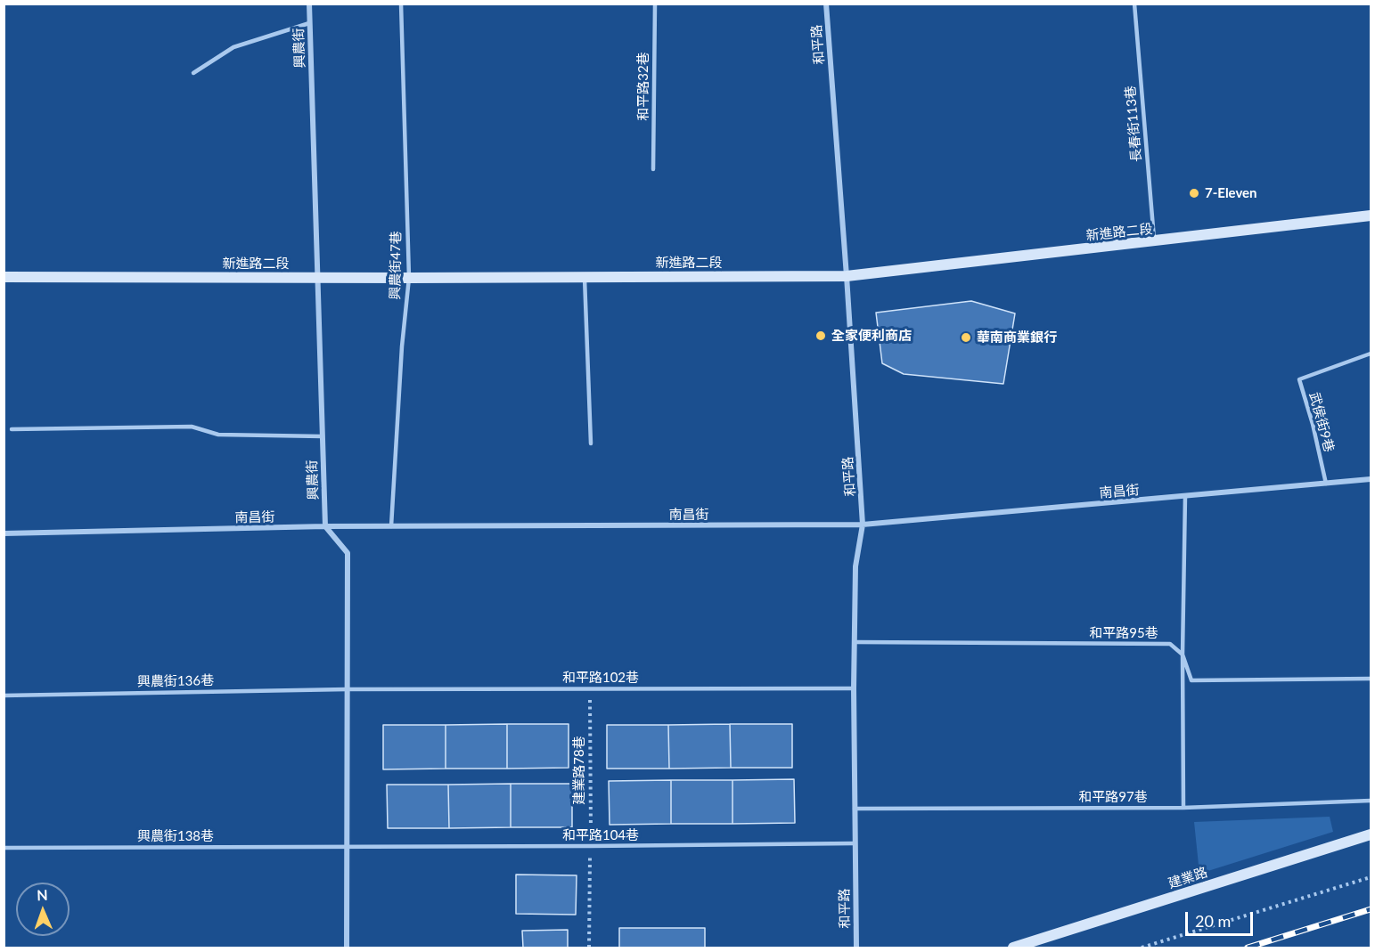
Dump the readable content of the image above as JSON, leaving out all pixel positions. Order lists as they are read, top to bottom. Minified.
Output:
{"streets":{"street":["和平路","興農街","新進路二段","南昌街","建業路"],"lane":["和平路32巷","長春街113巷","興農街47巷","武侯街9巷","和平路95巷","和平路102巷","興農街136巷","和平路97巷","和平路104巷","興農街138巷"],"path":["建業路78巷"]},"crossings":[["和平路","新進路二段"],["和平路","南昌街"],["和平路","和平路95巷"],["和平路","和平路102巷"],["和平路","和平路97巷"],["和平路","和平路104巷"],["興農街","新進路二段"],["興農街","南昌街"],["長春街113巷","新進路二段"],["新進路二段","興農街47巷"],["興農街47巷","南昌街"],["武侯街9巷","南昌街"],["和平路102巷","興農街136巷"],["和平路102巷","建業路78巷"],["建業路78巷","和平路104巷"],["和平路104巷","興農街138巷"]],"places":["7-Eleven","全家便利商店","華南商業銀行"],"scale_bar":"20 m","north":"top"}
